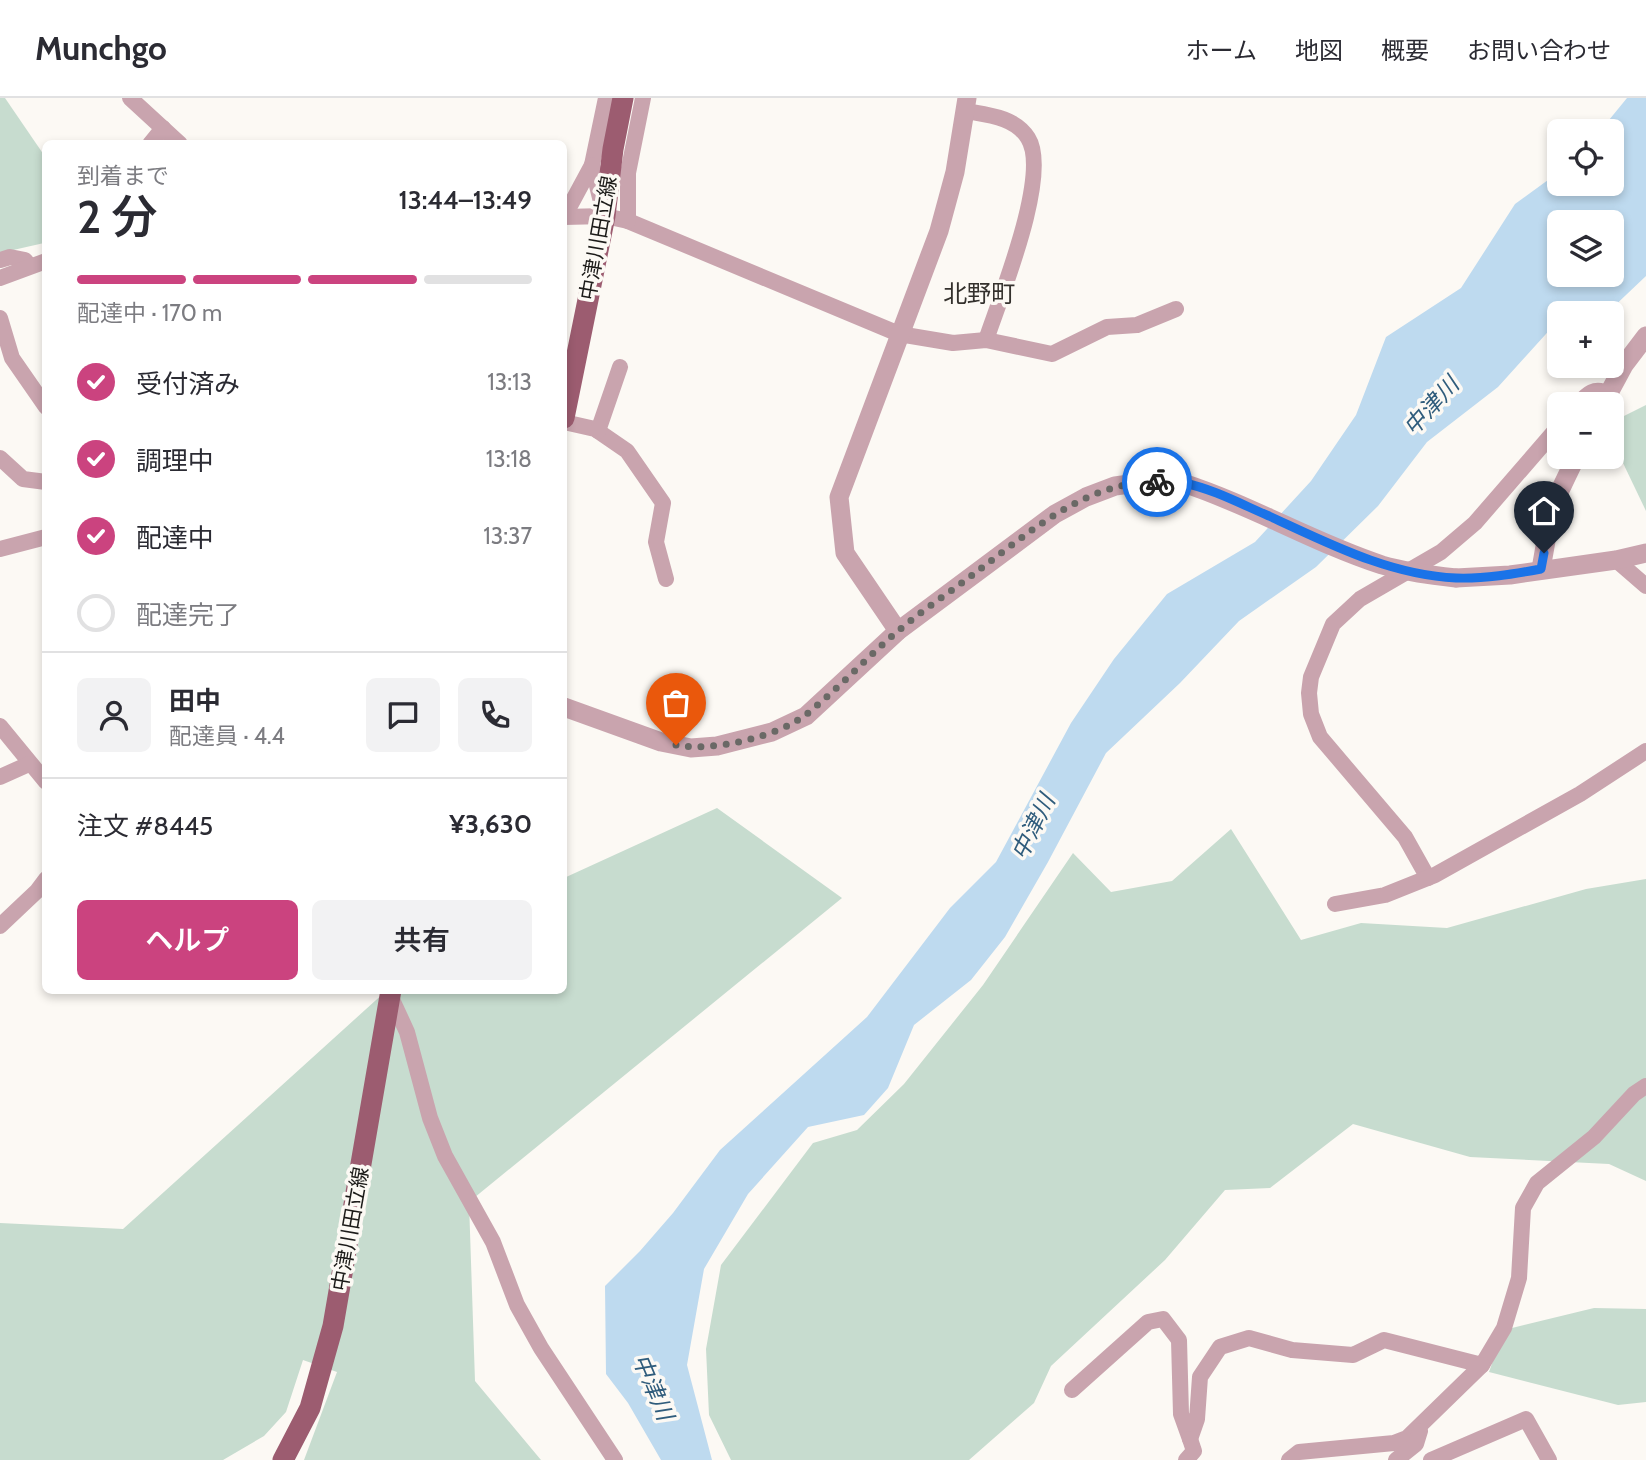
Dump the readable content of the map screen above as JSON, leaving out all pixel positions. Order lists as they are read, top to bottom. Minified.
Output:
{"streets":{"main road":["中津川田立線"]},"districts":["北野町"],"water":["中津川"],"page":{"header":"Munchgo","nav":["ホーム","地図","概要","お問い合わせ"],"map_buttons":["+","−"],"heading":["2 分","到着まで","13:44–13:49"],"panel":["田中","配達員 · 4.4","注文 #8445","¥3,630"],"bar":"配達中 · 170 m","list":[["受付済み","13:13"],["調理中","13:18"],["配達中","13:37"],"配達完了"],"buttons":["ヘルプ","共有"]}}
